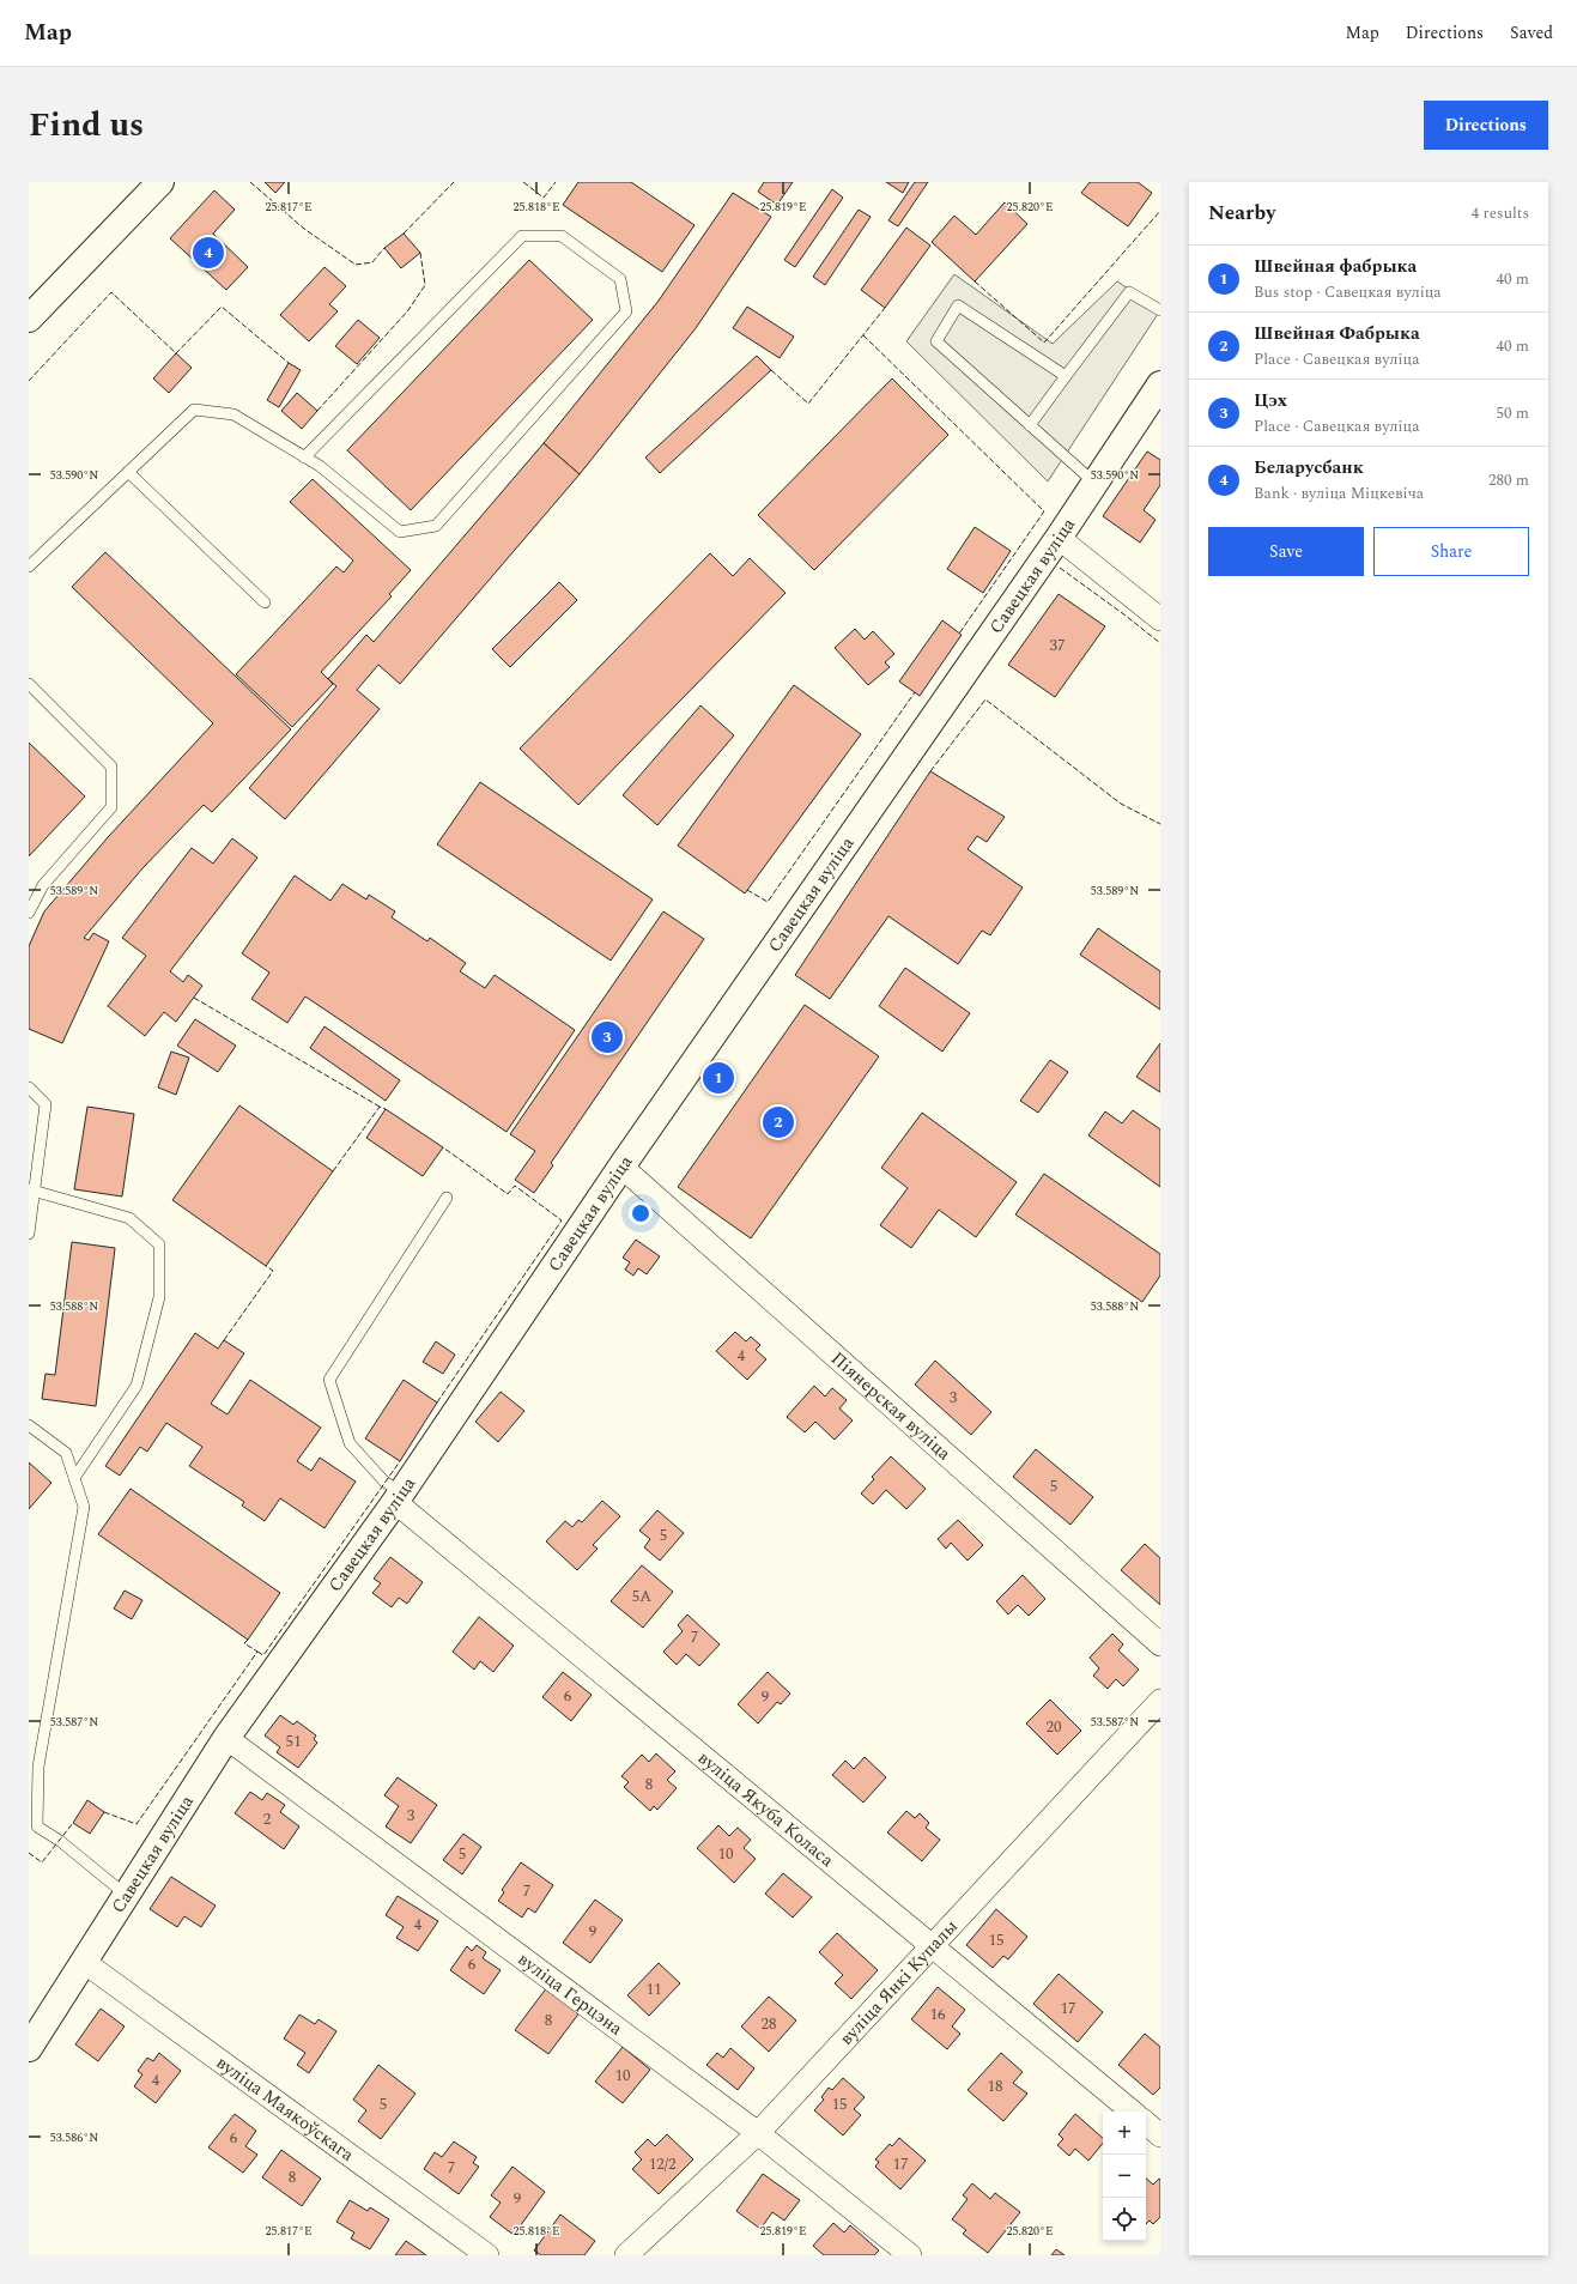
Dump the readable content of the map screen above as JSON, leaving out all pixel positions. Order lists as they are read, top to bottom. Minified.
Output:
{"streets":{"street":["Савецкая вуліца","Піянерская вуліца","вуліца Якуба Коласа","вуліца Янкі Купалы","вуліца Герцэна","вуліца Маякоўскага"]},"crossings":[["Савецкая вуліца","Піянерская вуліца"],["Савецкая вуліца","вуліца Якуба Коласа"],["Савецкая вуліца","вуліца Герцэна"],["Савецкая вуліца","вуліца Маякоўскага"],["вуліца Якуба Коласа","вуліца Янкі Купалы"],["вуліца Янкі Купалы","вуліца Герцэна"]],"house_numbers":["37","4","3","5","5","5А","7","6","9","20","51","8","3","2","5","10","7","4","9","15","6","11","17","16","8","28","10","4","18","5","15","6","12/2","17","7","8","9"],"page":{"header":"Map","nav":["Map","Directions","Saved"],"title":"Find us","buttons":["Directions",["Save","Share"]],"heading":["Nearby","4 results"],"pins":["4","3","1","2"],"list":[{"mark":"1","name":"Швейная фабрыка","note":"Bus stop · Савецкая вуліца","value":"40 m"},{"mark":"2","name":"Швейная Фабрыка","note":"Place · Савецкая вуліца","value":"40 m"},{"mark":"3","name":"Цэх","note":"Place · Савецкая вуліца","value":"50 m"},{"mark":"4","name":"Беларусбанк","note":"Bank · вуліца Міцкевіча","value":"280 m"}],"map_buttons":["+","−"]},"coordinates":["25.817°E","25.818°E","25.819°E","25.820°E","53.590°N","53.589°N","53.588°N","53.587°N","53.586°N"]}
